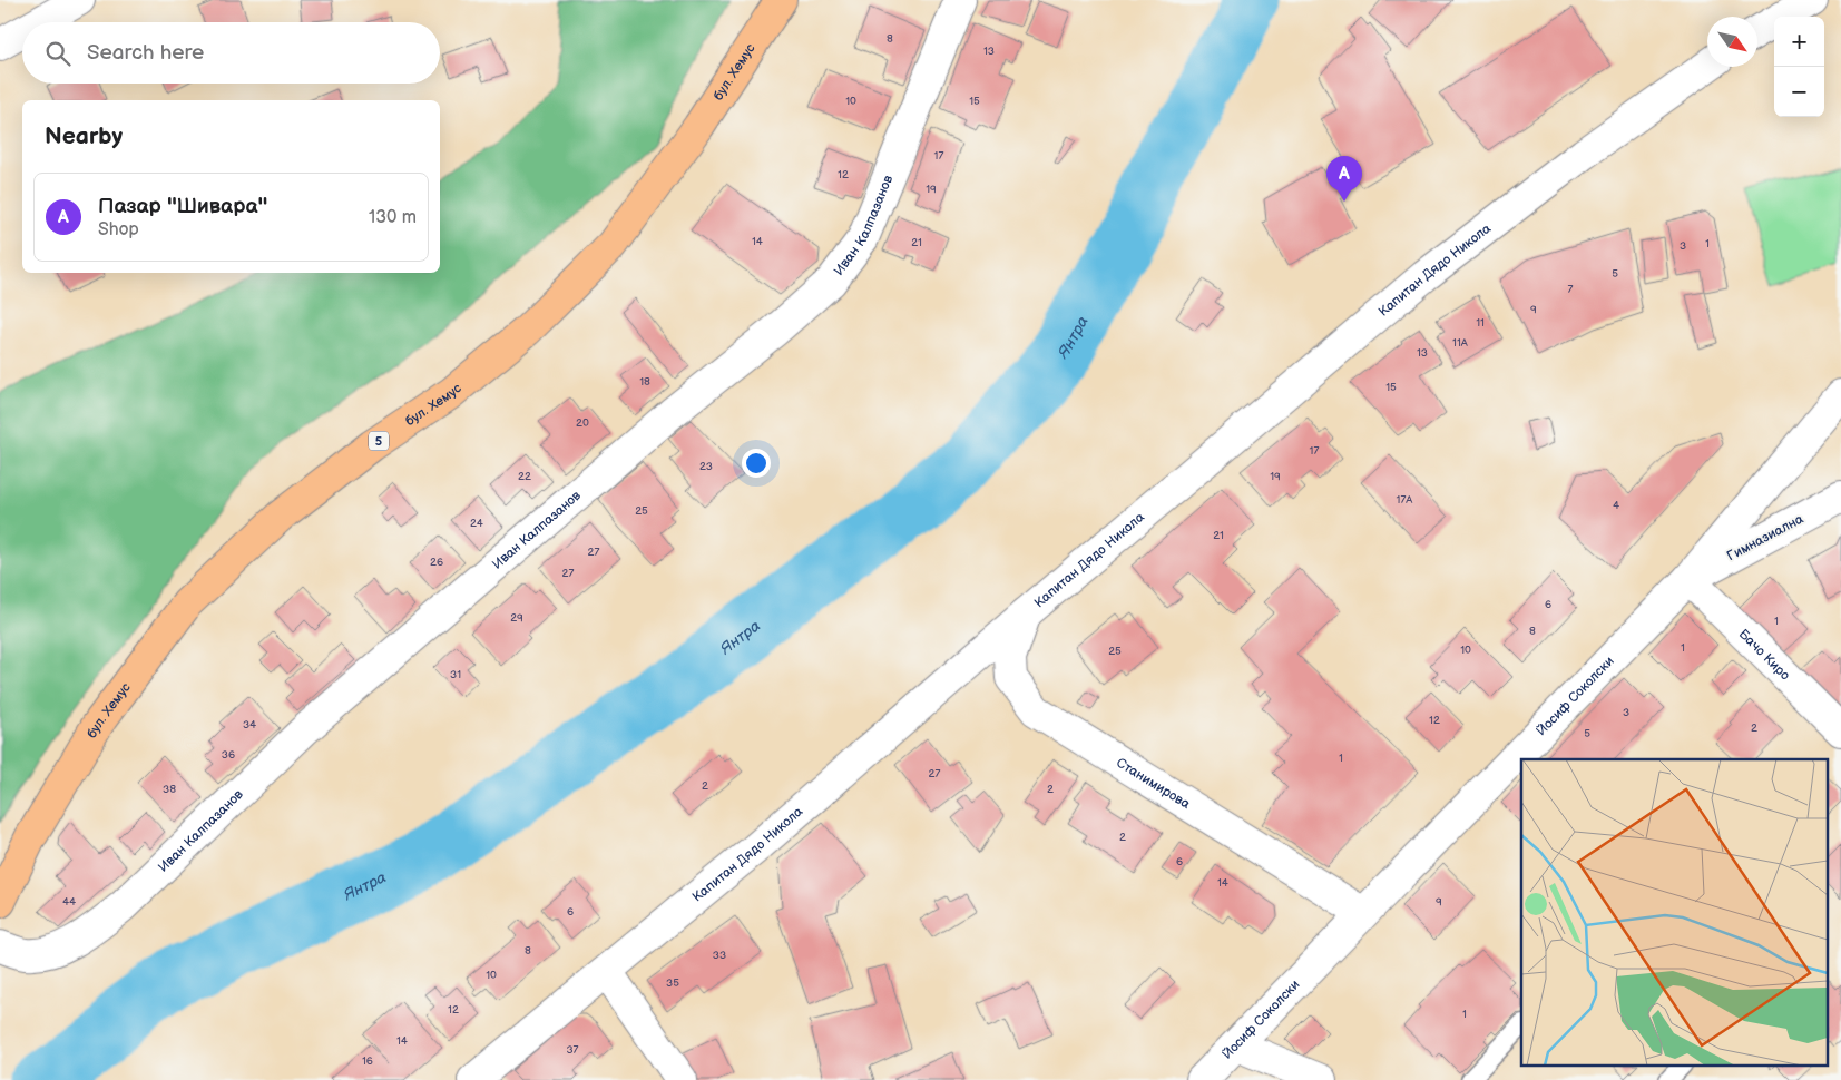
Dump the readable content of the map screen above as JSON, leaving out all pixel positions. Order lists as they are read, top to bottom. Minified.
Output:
{"streets":{"main road":["бул. Хемус","5"],"street":["Иван Калпазанов","Капитан Дядо Никола","Гимназиална","Бачо Киро","Йосиф Соколски","Станимирова"]},"crossings":[["Капитан Дядо Никола","Станимирова"],["Гимназиална","Бачо Киро"],["Гимназиална","Йосиф Соколски"],["Бачо Киро","Йосиф Соколски"],["Йосиф Соколски","Станимирова"]],"water":["Янтра"],"house_numbers":["8","13","10","15","17","12","19","14","21","1","3","5","7","9","11","11А","13","18","15","20","17","23","22","19","17А","4","25","24","21","27","26","27","6","29","1","8","1","10","25","31","3","12","34","2","5","36","1","27","2","38","2","2","6","14","44","9","6","8","33","10","35","12","1","14","37","16"],"north":"bottom right","page":{"map_buttons":["+","−"],"search":"Search here","heading":"Nearby","pins":"A","list":[{"mark":"A","name":"Пазар ''Шивара''","note":"Shop","value":"130 m"}]}}
